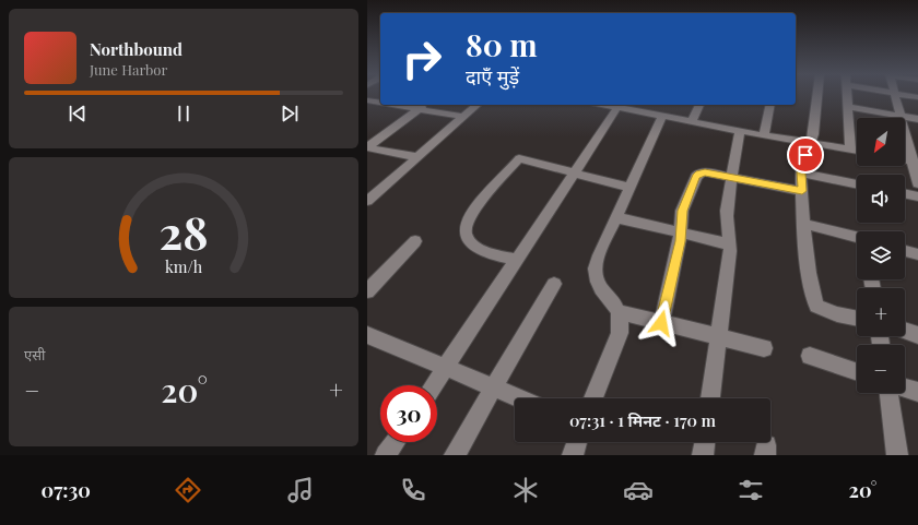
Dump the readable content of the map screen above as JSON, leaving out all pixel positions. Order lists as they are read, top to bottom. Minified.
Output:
{"north":"bottom left","page":{"turn":["80 m","दाएँ मुड़ें"],"song":["Northbound","June Harbor"],"map_buttons":["+","−"],"tile":"एसी","heat":["−","20°","+"],"limit":"30","trip":"07:31 · 1 मिनट · 170 m","tabs":["07:30","20°"],"gauge":["28","km/h"]}}
